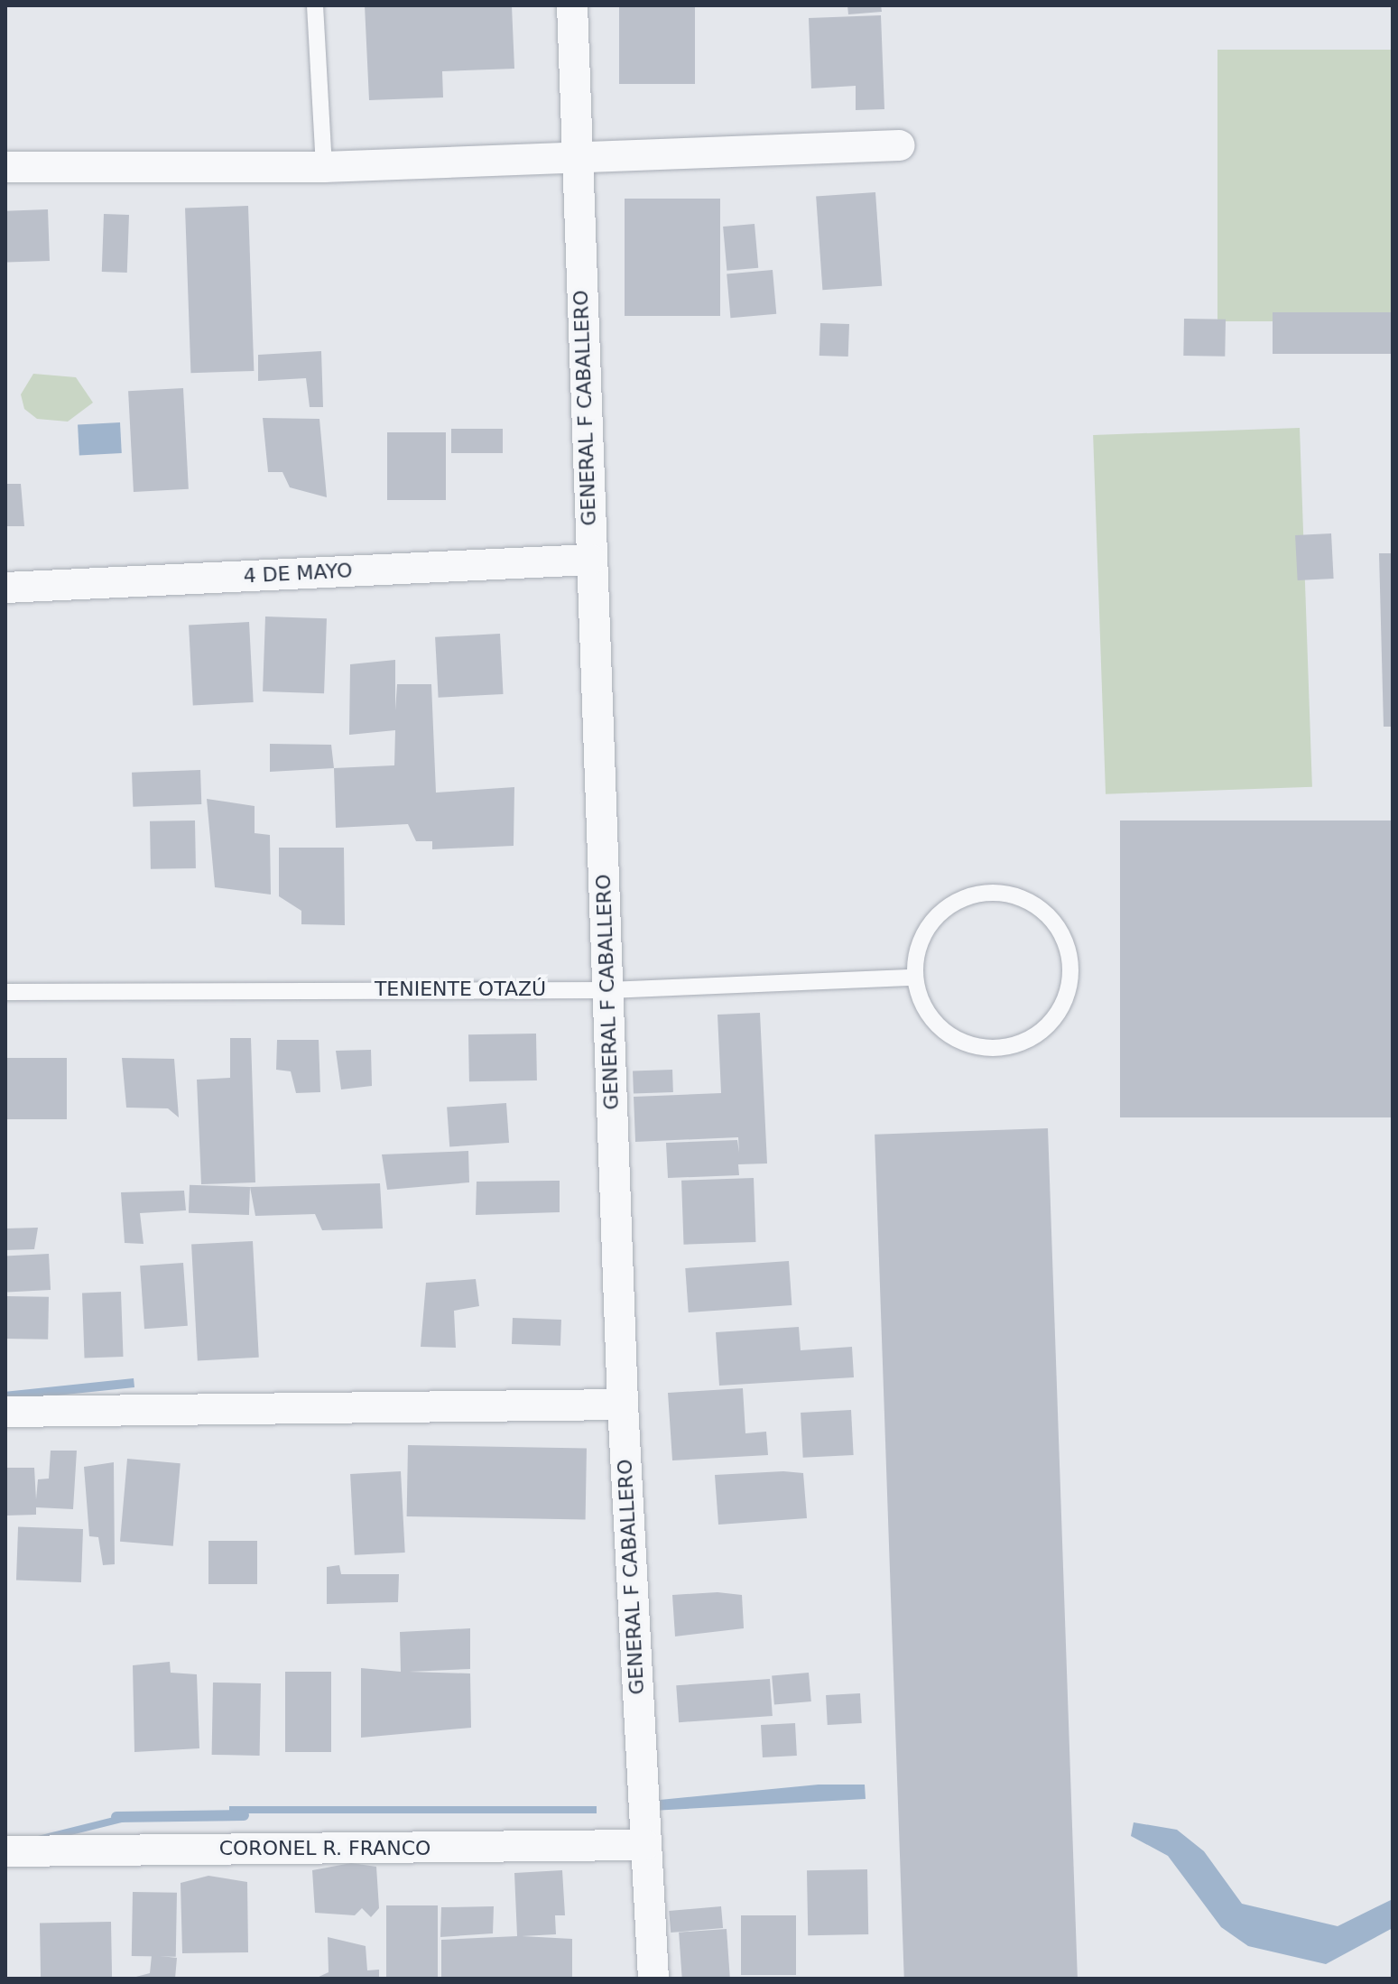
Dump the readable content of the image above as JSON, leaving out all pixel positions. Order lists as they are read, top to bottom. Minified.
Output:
{"streets":{"street":["GENERAL F CABALLERO","4 DE MAYO","CORONEL R. FRANCO"],"lane":["TENIENTE OTAZÚ"]},"crossings":[["GENERAL F CABALLERO","4 DE MAYO"],["GENERAL F CABALLERO","TENIENTE OTAZÚ"],["GENERAL F CABALLERO","CORONEL R. FRANCO"]]}
